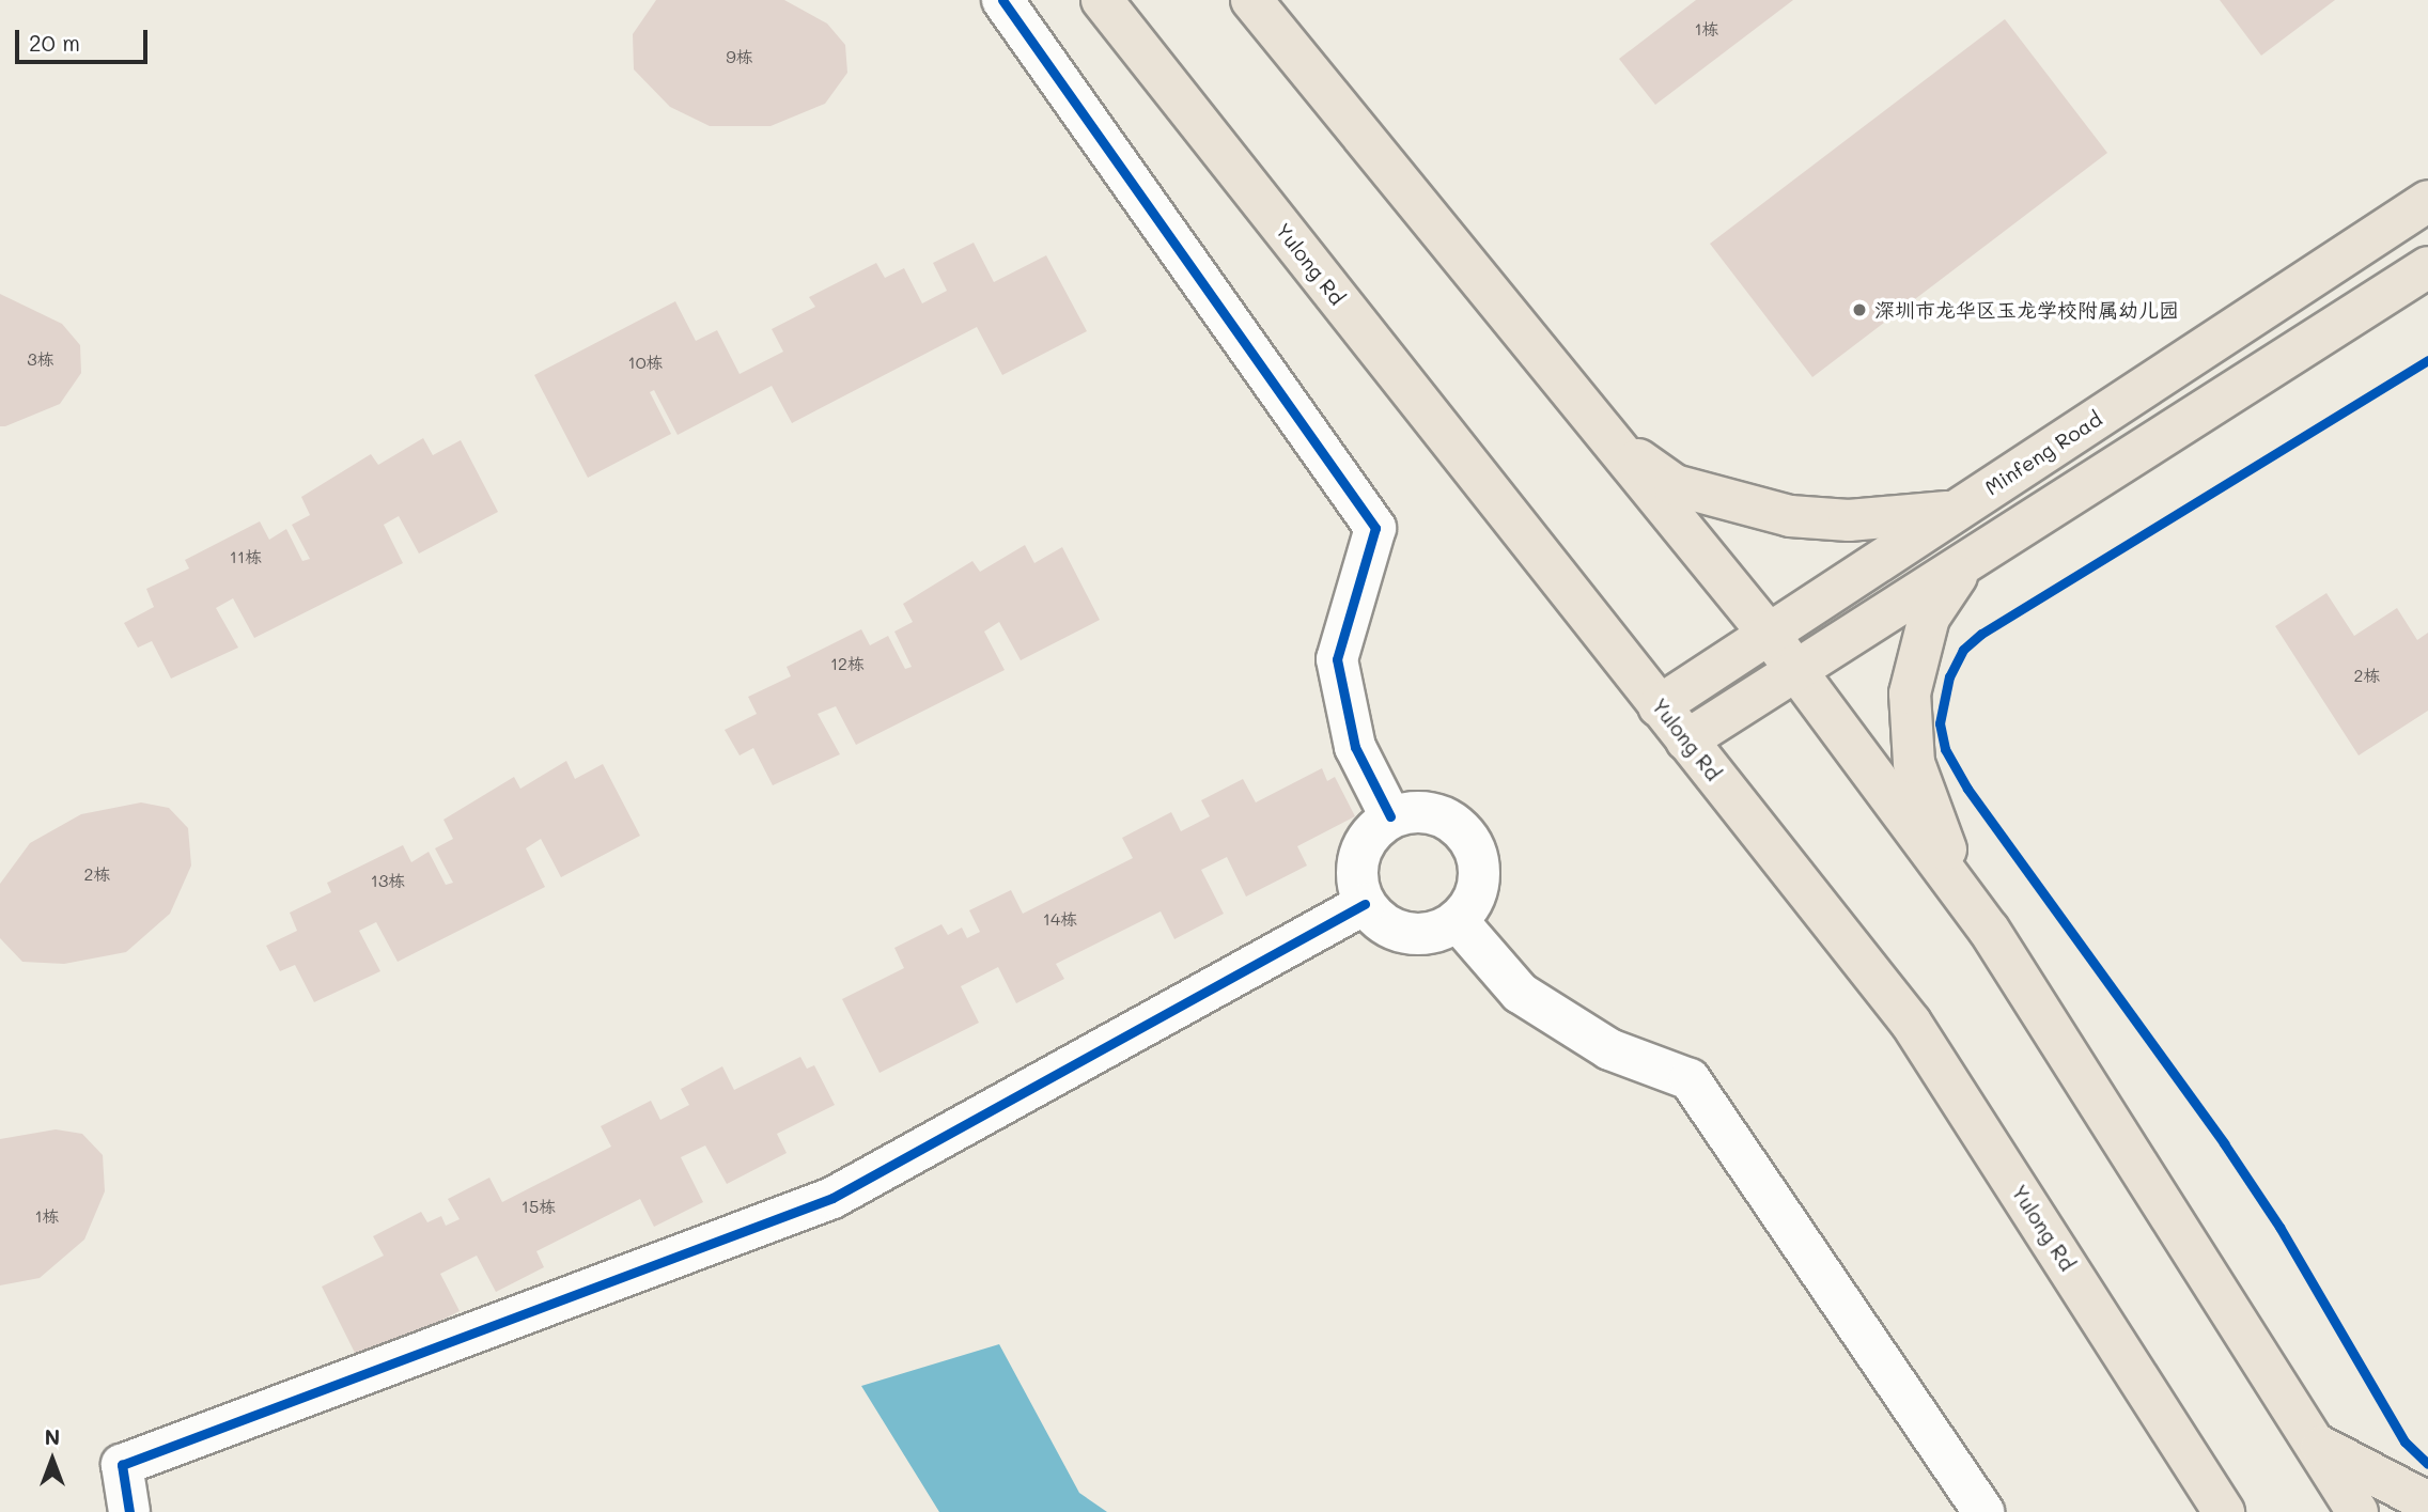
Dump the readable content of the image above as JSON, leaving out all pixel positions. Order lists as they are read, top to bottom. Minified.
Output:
{"streets":{"main road":["Yulong Rd","Minfeng Road"]},"crossings":[["Yulong Rd","Minfeng Road"]],"places":["深圳市龙华区玉龙学校附属幼儿园"],"house_numbers":["1栋","9栋","3栋","10栋","11栋","12栋","2栋","2栋","13栋","14栋","15栋","1栋"],"scale_bar":"20 m","north":"top"}
